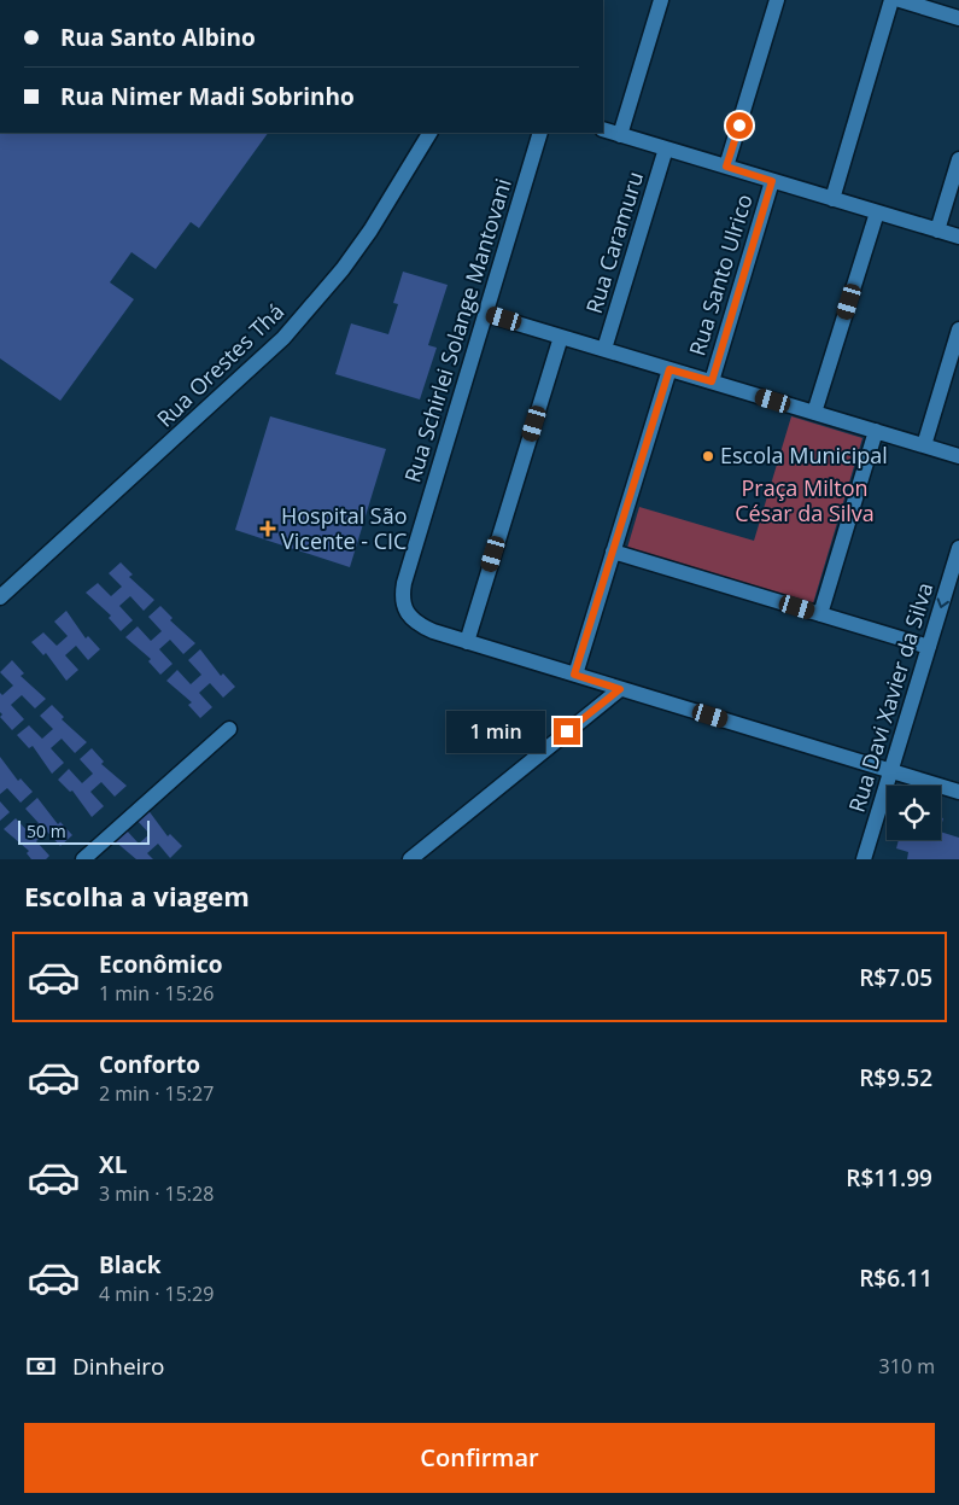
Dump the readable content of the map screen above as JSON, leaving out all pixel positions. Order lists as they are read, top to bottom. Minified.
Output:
{"streets":{"street":["Rua Caramuru","Rua Santo Ulrico","Rua Schirlei Solange Mantovani","Rua Orestes Thá","Rua Davi Xavier da Silva"]},"parks":["Praça Milton César da Silva"],"places":{"other":["Escola Municipal"],"health":["Hospital São Vicente - CIC"]},"scale_bar":"50 m","page":{"banner":["Rua Santo Albino","Rua Nimer Madi Sobrinho"],"bubble":"1 min","scale":"50 m","heading":"Escolha a viagem","list":[{"name":"Econômico","note":"1 min · 15:26","value":"R$7.05"},{"name":"Conforto","note":"2 min · 15:27","value":"R$9.52"},{"name":"XL","note":"3 min · 15:28","value":"R$11.99"},{"name":"Black","note":"4 min · 15:29","value":"R$6.11"}],"pay":["Dinheiro","310 m"],"buttons":"Confirmar"}}
